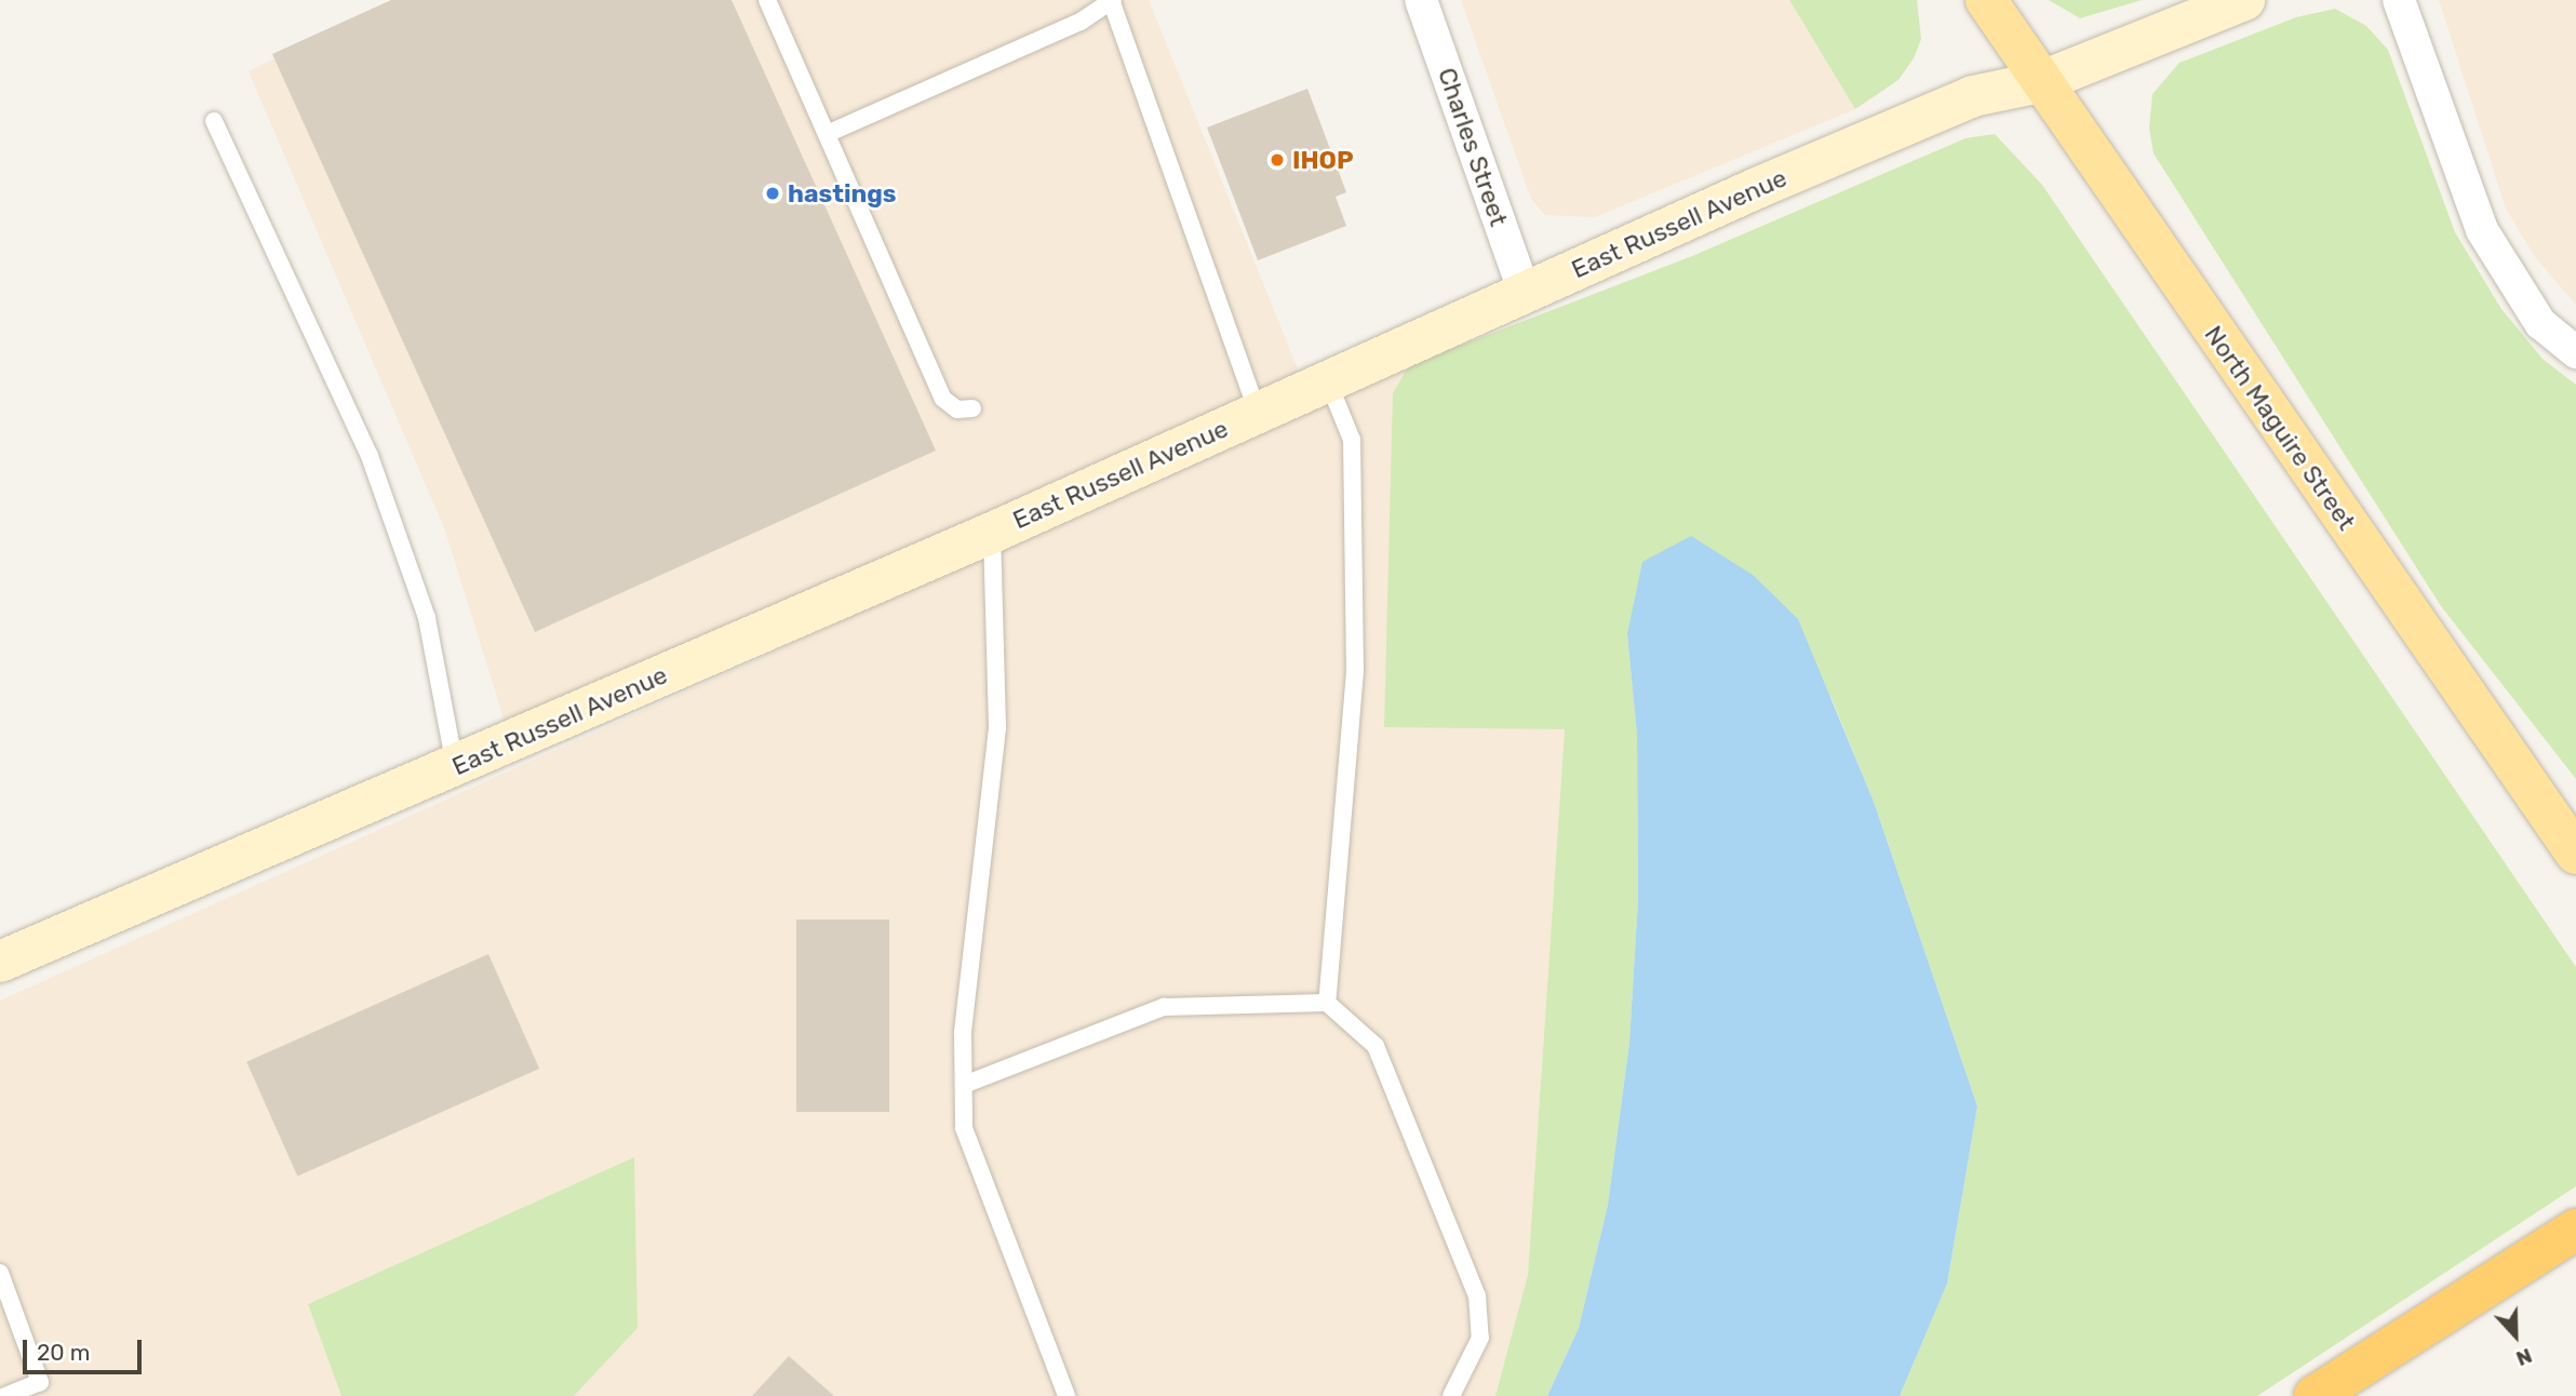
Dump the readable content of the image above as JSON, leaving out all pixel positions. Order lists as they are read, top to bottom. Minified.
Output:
{"streets":{"main road":["North Maguire Street"],"street":["Charles Street","East Russell Avenue"]},"crossings":[["Charles Street","East Russell Avenue"],["East Russell Avenue","North Maguire Street"]],"places":["IHOP","hastings"],"scale_bar":"20 m","north":"bottom"}
